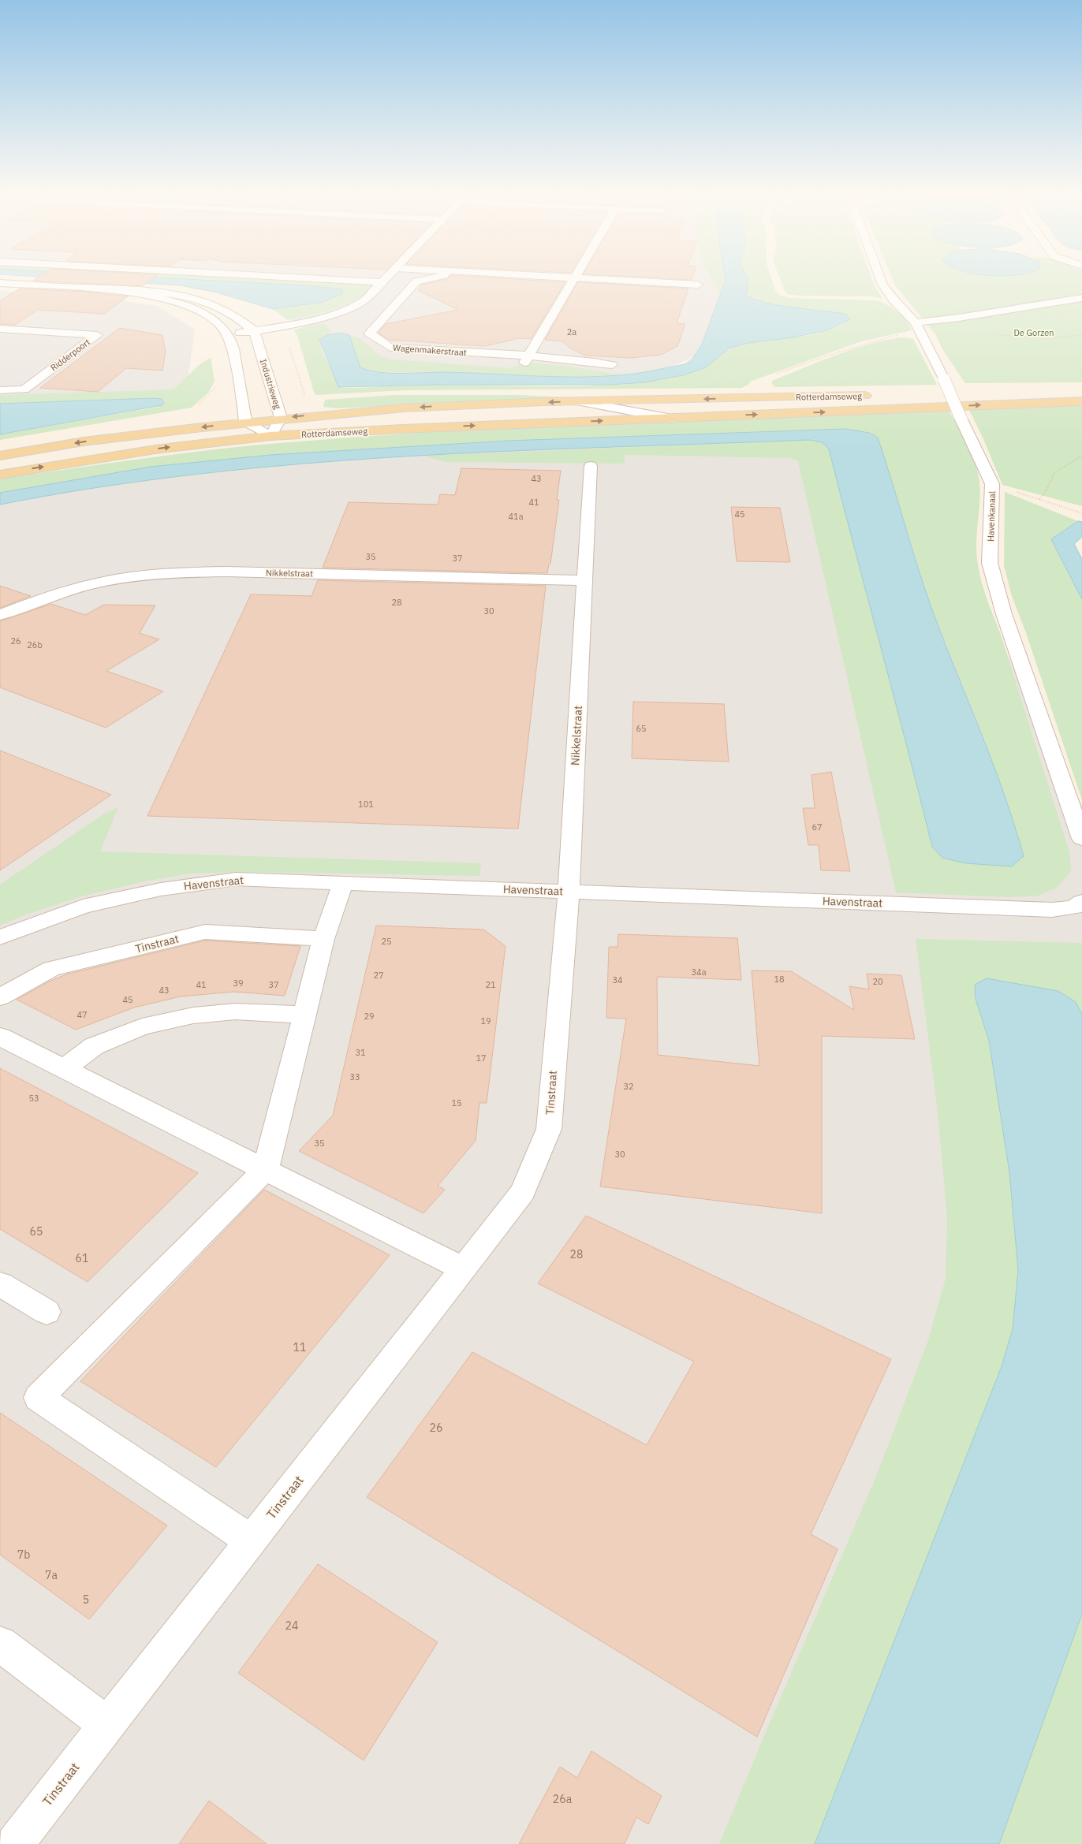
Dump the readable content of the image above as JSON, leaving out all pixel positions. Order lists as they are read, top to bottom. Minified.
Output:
{"streets":{"main road":["Rotterdamseweg"],"street":["Wagenmakerstraat","Ridderpoort","Industrieweg","Havenkanaal","Nikkelstraat","Havenstraat","Tinstraat"]},"crossings":[["Industrieweg","Rotterdamseweg"],["Nikkelstraat","Havenstraat"],["Nikkelstraat","Tinstraat"],["Havenstraat","Tinstraat"]],"parks":["De Gorzen"],"house_numbers":["2a","43","41","45","41a","35","37","28","30","26","26b","65","101","67","25","34a","27","18","34","20","39","41","37","21","43","45","47","29","19","31","17","33","32","53","15","35","30","65","28","61","11","26","7b","7a","5","24","26a"]}
